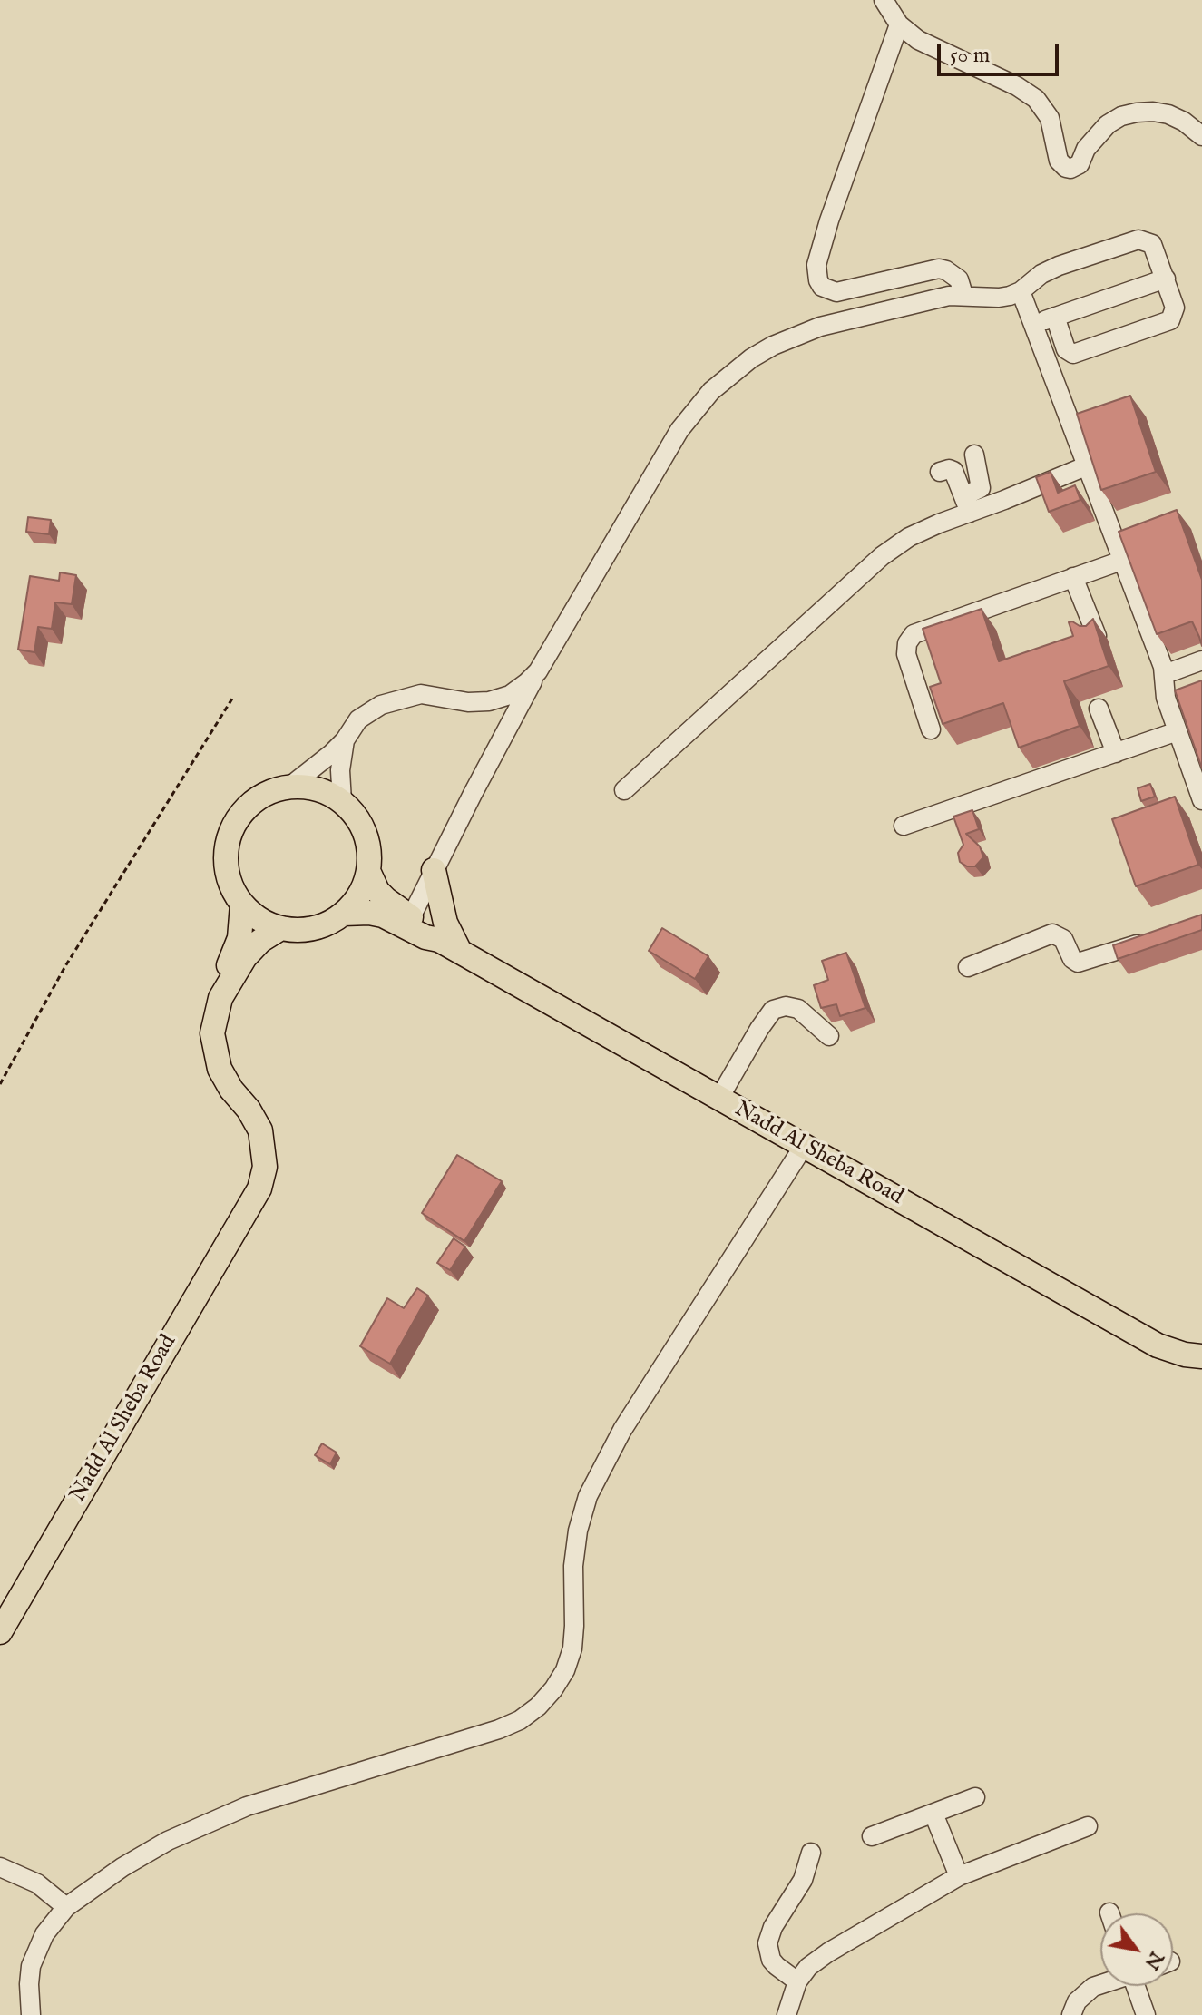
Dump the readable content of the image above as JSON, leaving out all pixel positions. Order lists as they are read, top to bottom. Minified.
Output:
{"streets":{"main road":["Nadd Al Sheba Road"]},"scale_bar":"50 m","north":"bottom right"}
